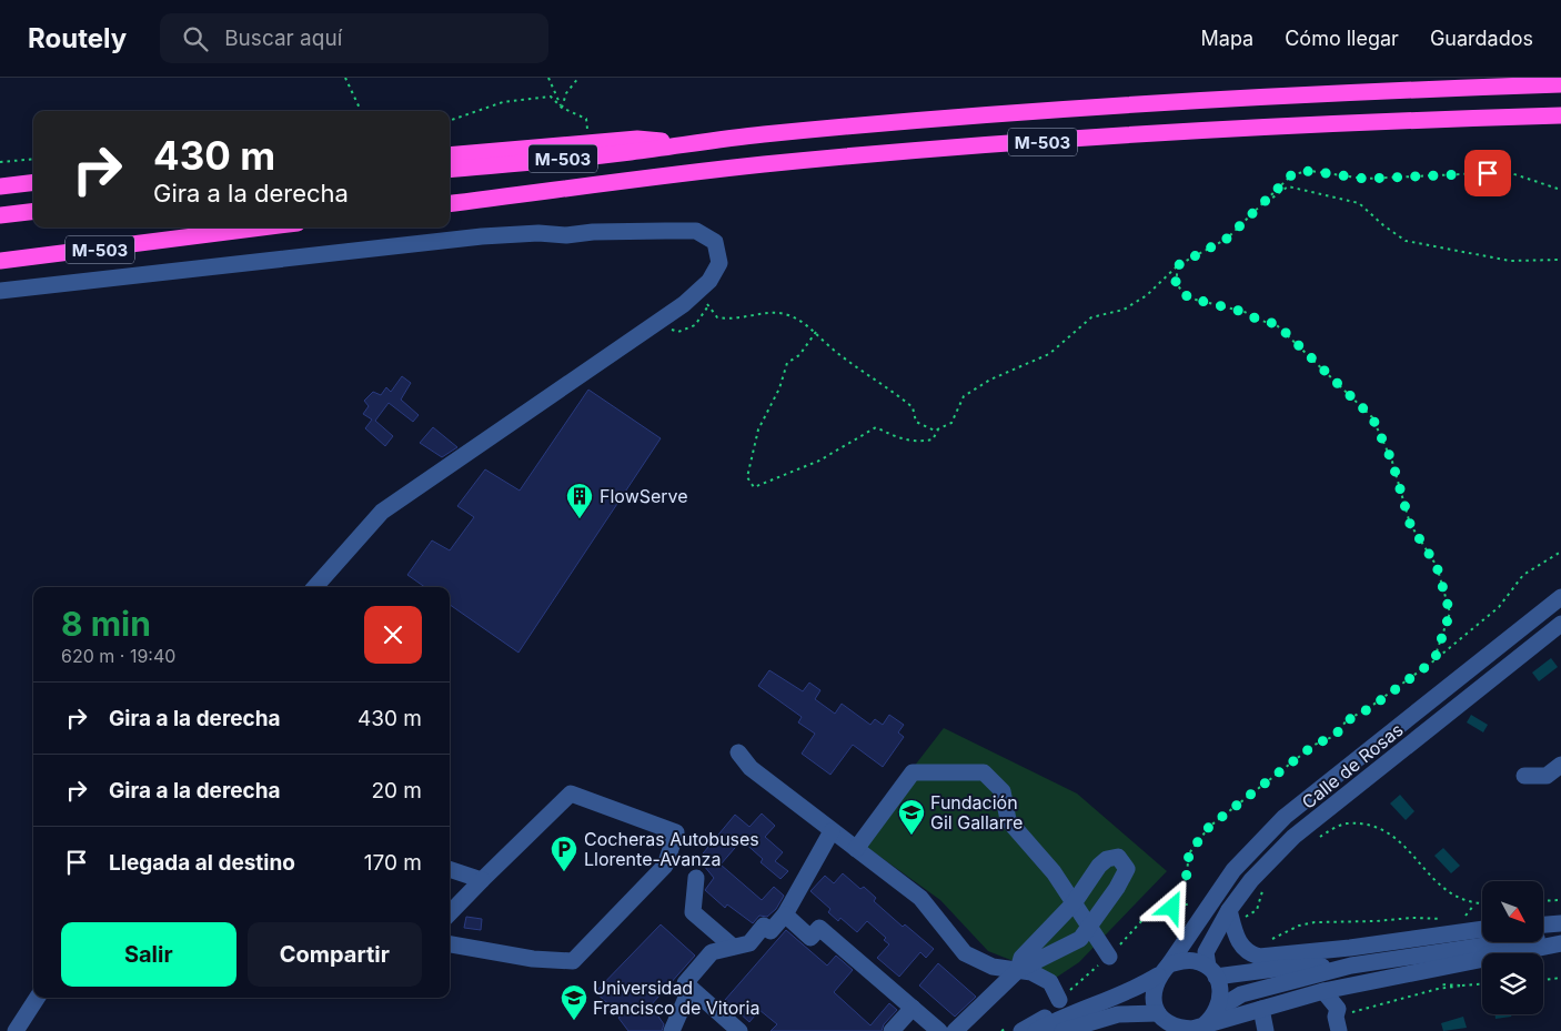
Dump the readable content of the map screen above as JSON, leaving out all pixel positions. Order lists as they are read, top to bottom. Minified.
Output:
{"streets":{"highway":["M-503"],"street":["Calle de Rosas"]},"places":{"building":["FlowServe"],"school or university":["Fundación Gil Gallarre","Universidad Francisco de Vitoria"],"parking":["Cocheras Autobuses Llorente-Avanza"]},"north":"bottom right","page":{"header":"Routely","search":"Buscar aquí","nav":["Mapa","Cómo llegar","Guardados"],"turn":["430 m","Gira a la derecha"],"heading":["8 min","620 m · 19:40"],"list":[{"name":"Gira a la derecha","value":"430 m"},{"name":"Gira a la derecha","value":"20 m"},{"name":"Llegada al destino","value":"170 m"}],"buttons":["Salir","Compartir"]}}
